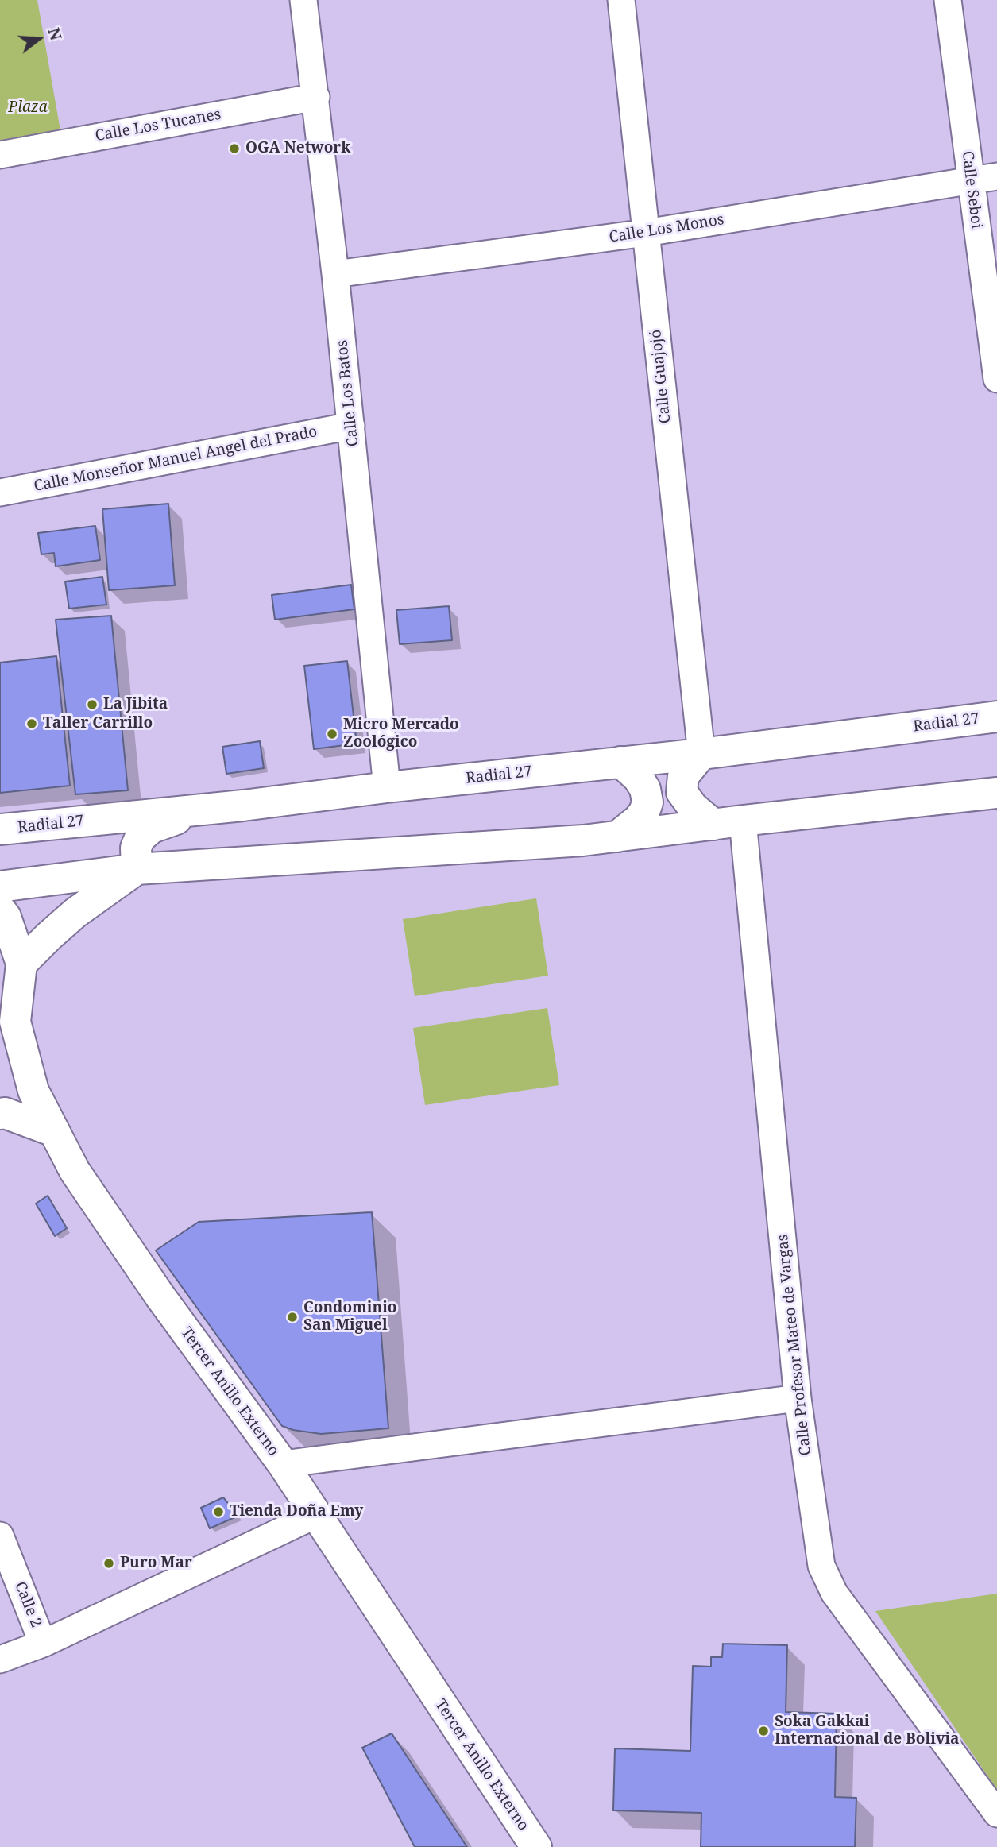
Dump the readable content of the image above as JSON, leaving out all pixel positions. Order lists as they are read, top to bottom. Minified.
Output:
{"streets":{"street":["Calle Los Tucanes","Calle Seboi","Calle Los Monos","Calle Guajojó","Calle Los Batos","Calle Monseñor Manuel Angel del Prado","Radial 27","Calle Profesor Mateo de Vargas","Tercer Anillo Externo","Calle 2"]},"crossings":[["Calle Los Tucanes","Calle Los Batos"],["Calle Seboi","Calle Los Monos"],["Calle Los Monos","Calle Guajojó"],["Calle Los Monos","Calle Los Batos"],["Calle Guajojó","Radial 27"],["Calle Los Batos","Calle Monseñor Manuel Angel del Prado"],["Calle Los Batos","Radial 27"]],"parks":["Plaza"],"places":["OGA Network","La Jibita","Taller Carrillo","Micro Mercado Zoológico","Condominio San Miguel","Tienda Doña Emy","Puro Mar","Soka Gakkai Internacional de Bolivia"],"north":"right"}
